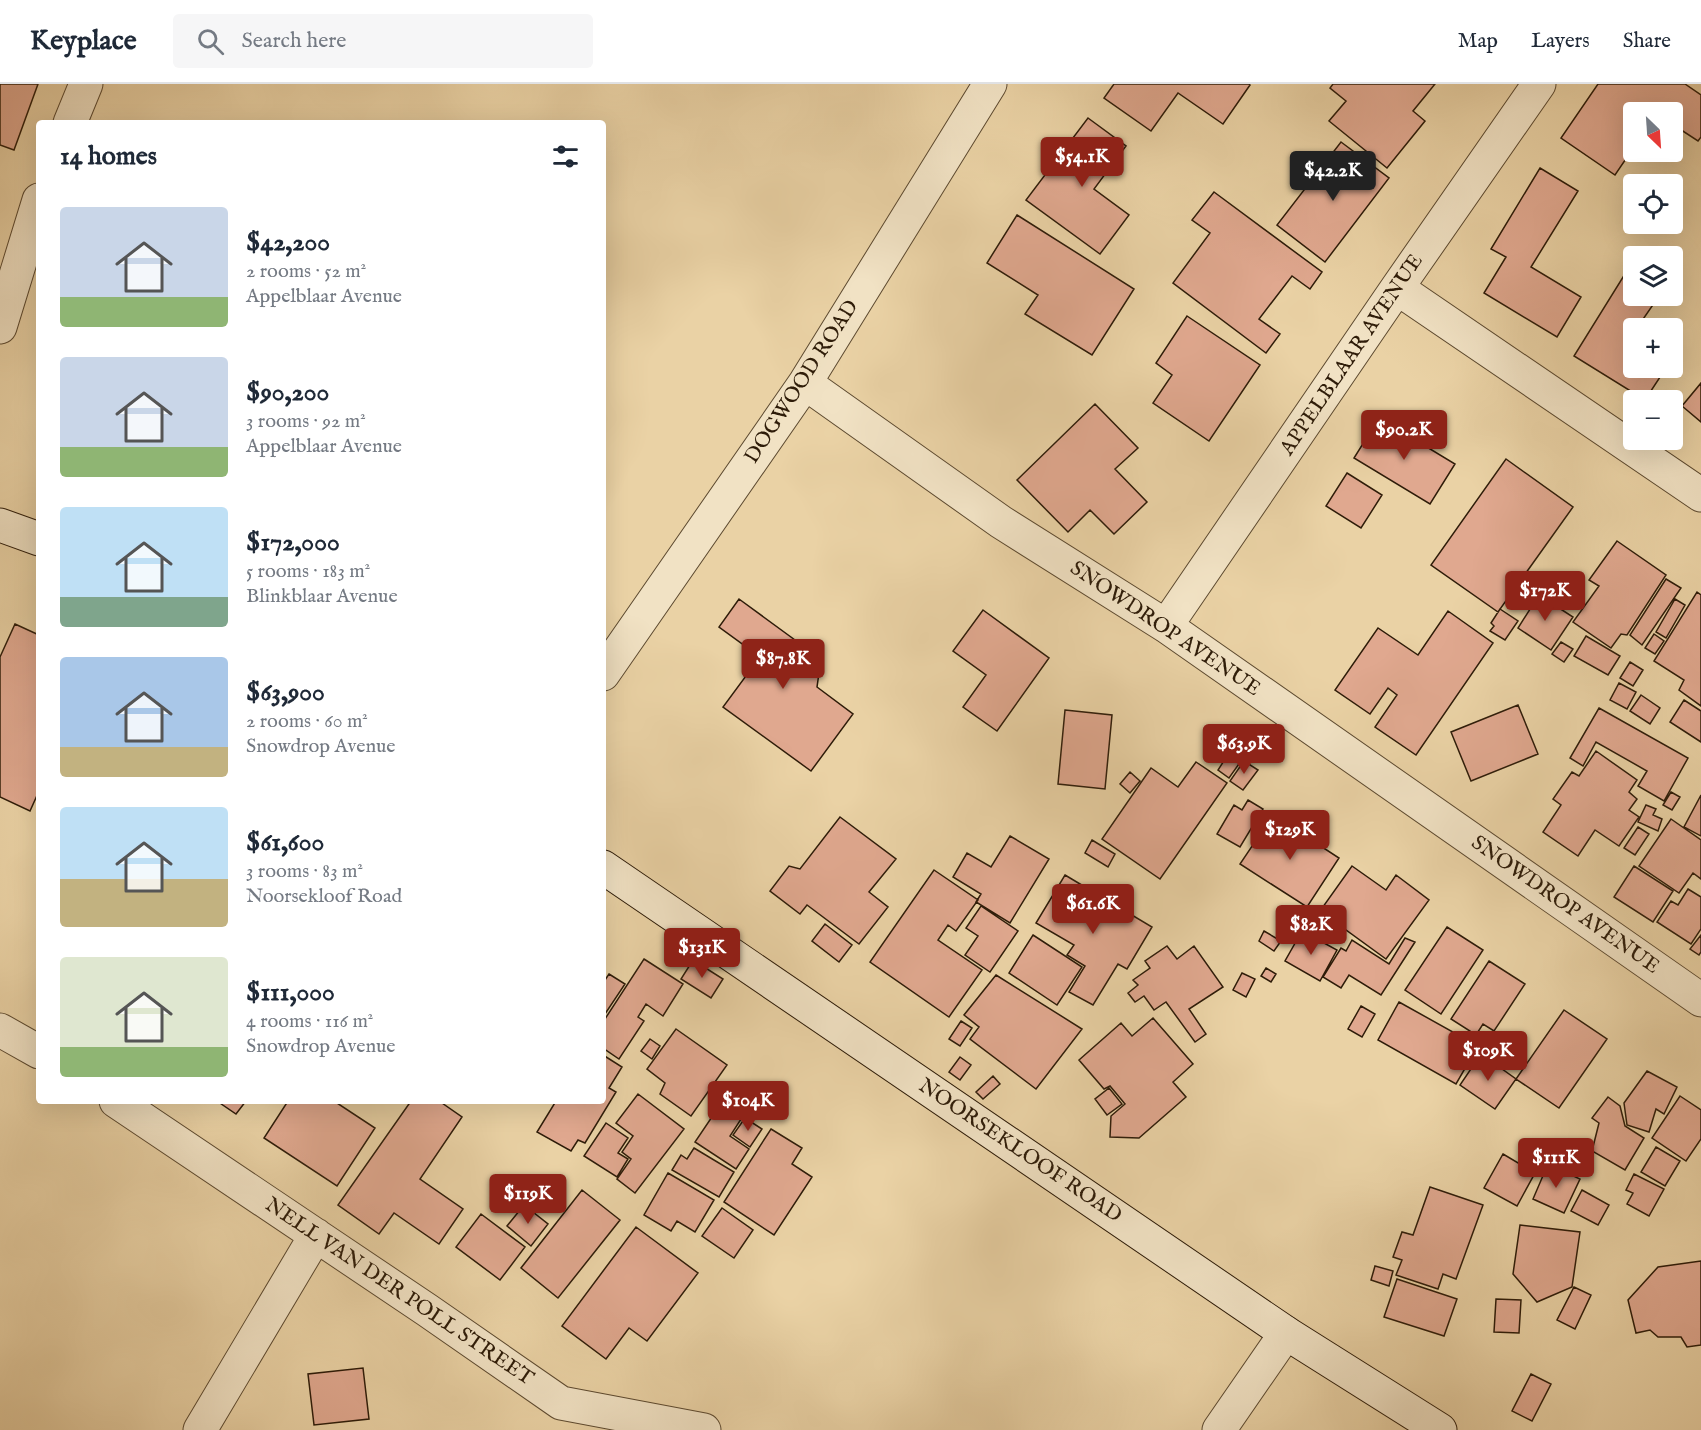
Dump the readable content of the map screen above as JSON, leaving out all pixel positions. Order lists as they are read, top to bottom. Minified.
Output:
{"streets":{"street":["APPELBLAAR AVENUE","DOGWOOD ROAD","SNOWDROP AVENUE","NOORSEKLOOF ROAD","NELL VAN DER POLL STREET"]},"crossings":[["APPELBLAAR AVENUE","SNOWDROP AVENUE"],["DOGWOOD ROAD","SNOWDROP AVENUE"]],"north":"bottom right","page":{"header":"Keyplace","search":"Search here","nav":["Map","Layers","Share"],"map_buttons":["+","−"],"heading":"14 homes","price":["$54.1K","$42.2K","$90.2K","$172K","$87.8K","$63.9K","$129K","$61.6K","$82K","$131K","$109K","$104K","$111K","$119K"],"list":[{"name":"$42,200","note":"2 rooms · 52 m² · Appelblaar Avenue"},{"name":"$90,200","note":"3 rooms · 92 m² · Appelblaar Avenue"},{"name":"$172,000","note":"5 rooms · 183 m² · Blinkblaar Avenue"},{"name":"$63,900","note":"2 rooms · 60 m² · Snowdrop Avenue"},{"name":"$61,600","note":"3 rooms · 83 m² · Noorsekloof Road"},{"name":"$111,000","note":"4 rooms · 116 m² · Snowdrop Avenue"}]}}
